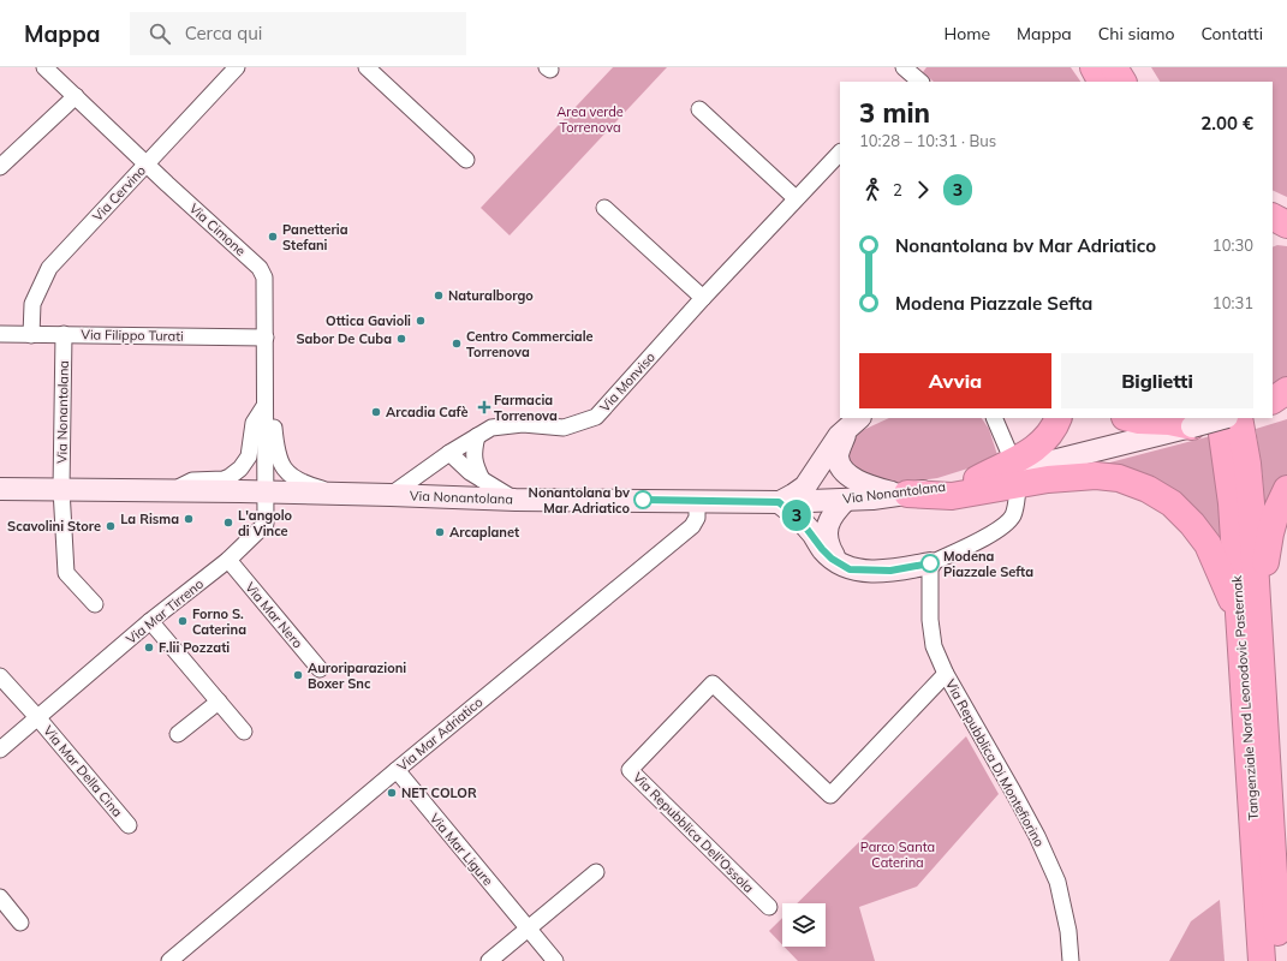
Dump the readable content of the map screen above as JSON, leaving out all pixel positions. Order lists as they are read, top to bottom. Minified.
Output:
{"streets":{"highway":["Tangenziale Nord Leonodovic Pasternak"],"main road":["Via Nonantolana"],"street":["Via Cervino","Via Cimone","Via Filippo Turati","Via Monviso","Via Mar Tirreno","Via Mar Nero","Via Mar Adriatico","Via Repubblica Di Montefiorino","Via Mar Della Cina","Via Repubblica Dell'Ossola","Via Mar Ligure"]},"crossings":[["Via Cervino","Via Cimone"],["Via Cervino","Via Filippo Turati"],["Via Cimone","Via Filippo Turati"],["Via Cimone","Via Nonantolana"],["Via Cimone","Via Mar Tirreno"],["Via Filippo Turati","Via Nonantolana"],["Via Monviso","Via Nonantolana"],["Via Nonantolana","Via Mar Tirreno"],["Via Nonantolana","Tangenziale Nord Leonodovic Pasternak"],["Via Nonantolana","Via Mar Adriatico"],["Via Mar Tirreno","Via Mar Nero"],["Via Mar Tirreno","Via Mar Della Cina"],["Via Mar Adriatico","Via Mar Ligure"],["Via Repubblica Di Montefiorino","Via Repubblica Dell'Ossola"]],"parks":["Area verde Torrenova","Parco Santa Caterina"],"places":{"other":["Panetteria Stefani","Naturalborgo","Ottica Gavioli","Sabor De Cuba","Centro Commerciale Torrenova","Arcadia Cafè","Nonantolana bv Mar Adriatico","La Risma","L'angolo di Vince","Scavolini Store","Arcaplanet","Modena Piazzale Sefta","Forno S. Caterina","F.lii Pozzati","Auroriparazioni Boxer Snc","NET COLOR"],"health":["Farmacia Torrenova"]},"lines":["bus line 3"],"page":{"header":"Mappa","search":"Cerca qui","nav":["Home","Mappa","Chi siamo","Contatti"],"on_map":"3","heading":["3 min","10:28 – 10:31 · Bus","2.00 €"],"legs":["2","3"],"list":[{"name":"Nonantolana bv Mar Adriatico","value":"10:30"},{"name":"Modena Piazzale Sefta","value":"10:31"}],"buttons":["Avvia","Biglietti"]}}
